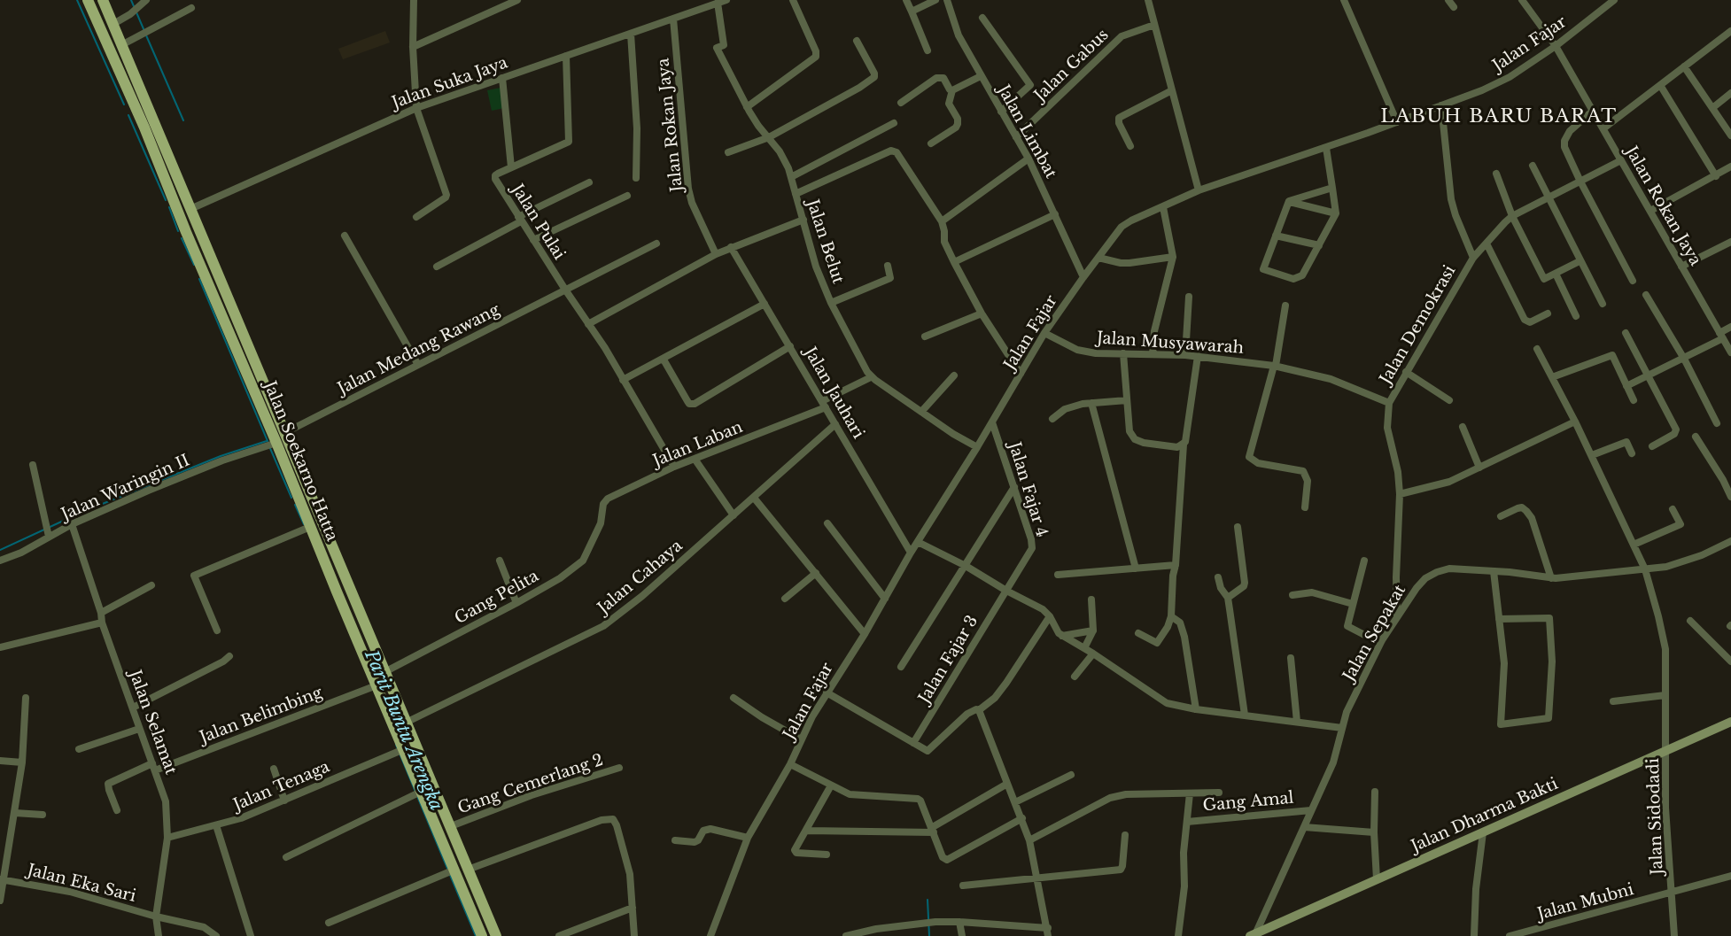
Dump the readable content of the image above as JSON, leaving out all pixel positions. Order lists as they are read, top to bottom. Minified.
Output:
{"streets":{"main road":["Jalan Soekarno Hatta","Jalan Dharma Bakti"],"street":["Jalan Fajar","Jalan Gabus","Jalan Suka Jaya","Jalan Rokan Jaya","Jalan Limbat","Jalan Pulai","Jalan Belut","Jalan Demokrasi","Jalan Musyawarah","Jalan Medang Rawang","Jalan Jauhari","Jalan Laban","Jalan Waringin II","Jalan Fajar 4","Jalan Cahaya","Gang Pelita","Jalan Sepakat","Jalan Fajar 3","Jalan Belimbing","Jalan Selamat","Gang Cemerlang 2","Jalan Tenaga","Gang Amal","Jalan Sidodadi","Jalan Eka Sari","Jalan Mubni"]},"crossings":[["Jalan Fajar","Jalan Rokan Jaya"],["Jalan Fajar","Jalan Limbat"],["Jalan Fajar","Jalan Belut"],["Jalan Fajar","Jalan Musyawarah"],["Jalan Fajar","Jalan Jauhari"],["Jalan Fajar","Jalan Fajar 4"],["Jalan Gabus","Jalan Limbat"],["Jalan Suka Jaya","Jalan Rokan Jaya"],["Jalan Suka Jaya","Jalan Pulai"],["Jalan Suka Jaya","Jalan Belut"],["Jalan Suka Jaya","Jalan Soekarno Hatta"],["Jalan Rokan Jaya","Jalan Demokrasi"],["Jalan Pulai","Jalan Medang Rawang"],["Jalan Pulai","Jalan Laban"],["Jalan Belut","Jalan Laban"],["Jalan Demokrasi","Jalan Musyawarah"],["Jalan Demokrasi","Jalan Sepakat"],["Jalan Medang Rawang","Jalan Soekarno Hatta"],["Jalan Jauhari","Jalan Laban"],["Jalan Jauhari","Jalan Cahaya"],["Jalan Laban","Gang Pelita"],["Jalan Soekarno Hatta","Jalan Waringin II"],["Jalan Soekarno Hatta","Jalan Cahaya"],["Jalan Soekarno Hatta","Gang Pelita"],["Jalan Soekarno Hatta","Jalan Belimbing"],["Jalan Soekarno Hatta","Gang Cemerlang 2"],["Jalan Soekarno Hatta","Jalan Tenaga"],["Jalan Waringin II","Jalan Selamat"],["Jalan Fajar 4","Jalan Fajar 3"],["Jalan Sepakat","Gang Amal"],["Jalan Sepakat","Jalan Dharma Bakti"],["Jalan Sepakat","Jalan Sidodadi"],["Jalan Belimbing","Jalan Selamat"],["Jalan Selamat","Jalan Tenaga"],["Jalan Selamat","Jalan Eka Sari"],["Jalan Dharma Bakti","Jalan Sidodadi"],["Jalan Sidodadi","Jalan Mubni"]],"districts":["LABUH BARU BARAT"],"water":["Parit Buntu Arengka"]}
